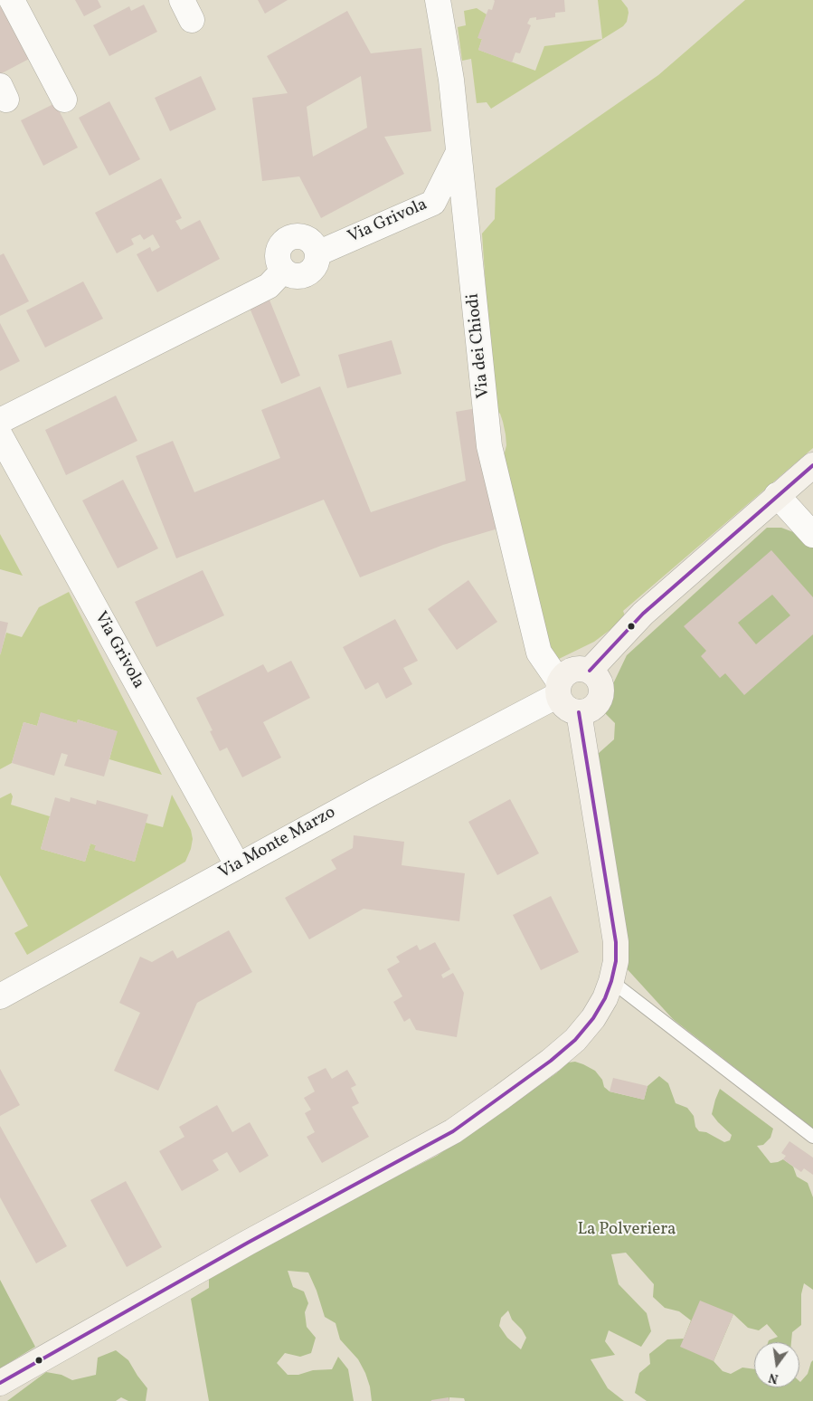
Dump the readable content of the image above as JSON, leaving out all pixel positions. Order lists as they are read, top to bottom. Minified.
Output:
{"streets":{"street":["Via Grivola","Via dei Chiodi","Via Monte Marzo"]},"crossings":[["Via Grivola","Via dei Chiodi"],["Via Grivola","Via Monte Marzo"],["Via dei Chiodi","Via Monte Marzo"]],"parks":["La Polveriera"],"north":"bottom"}
